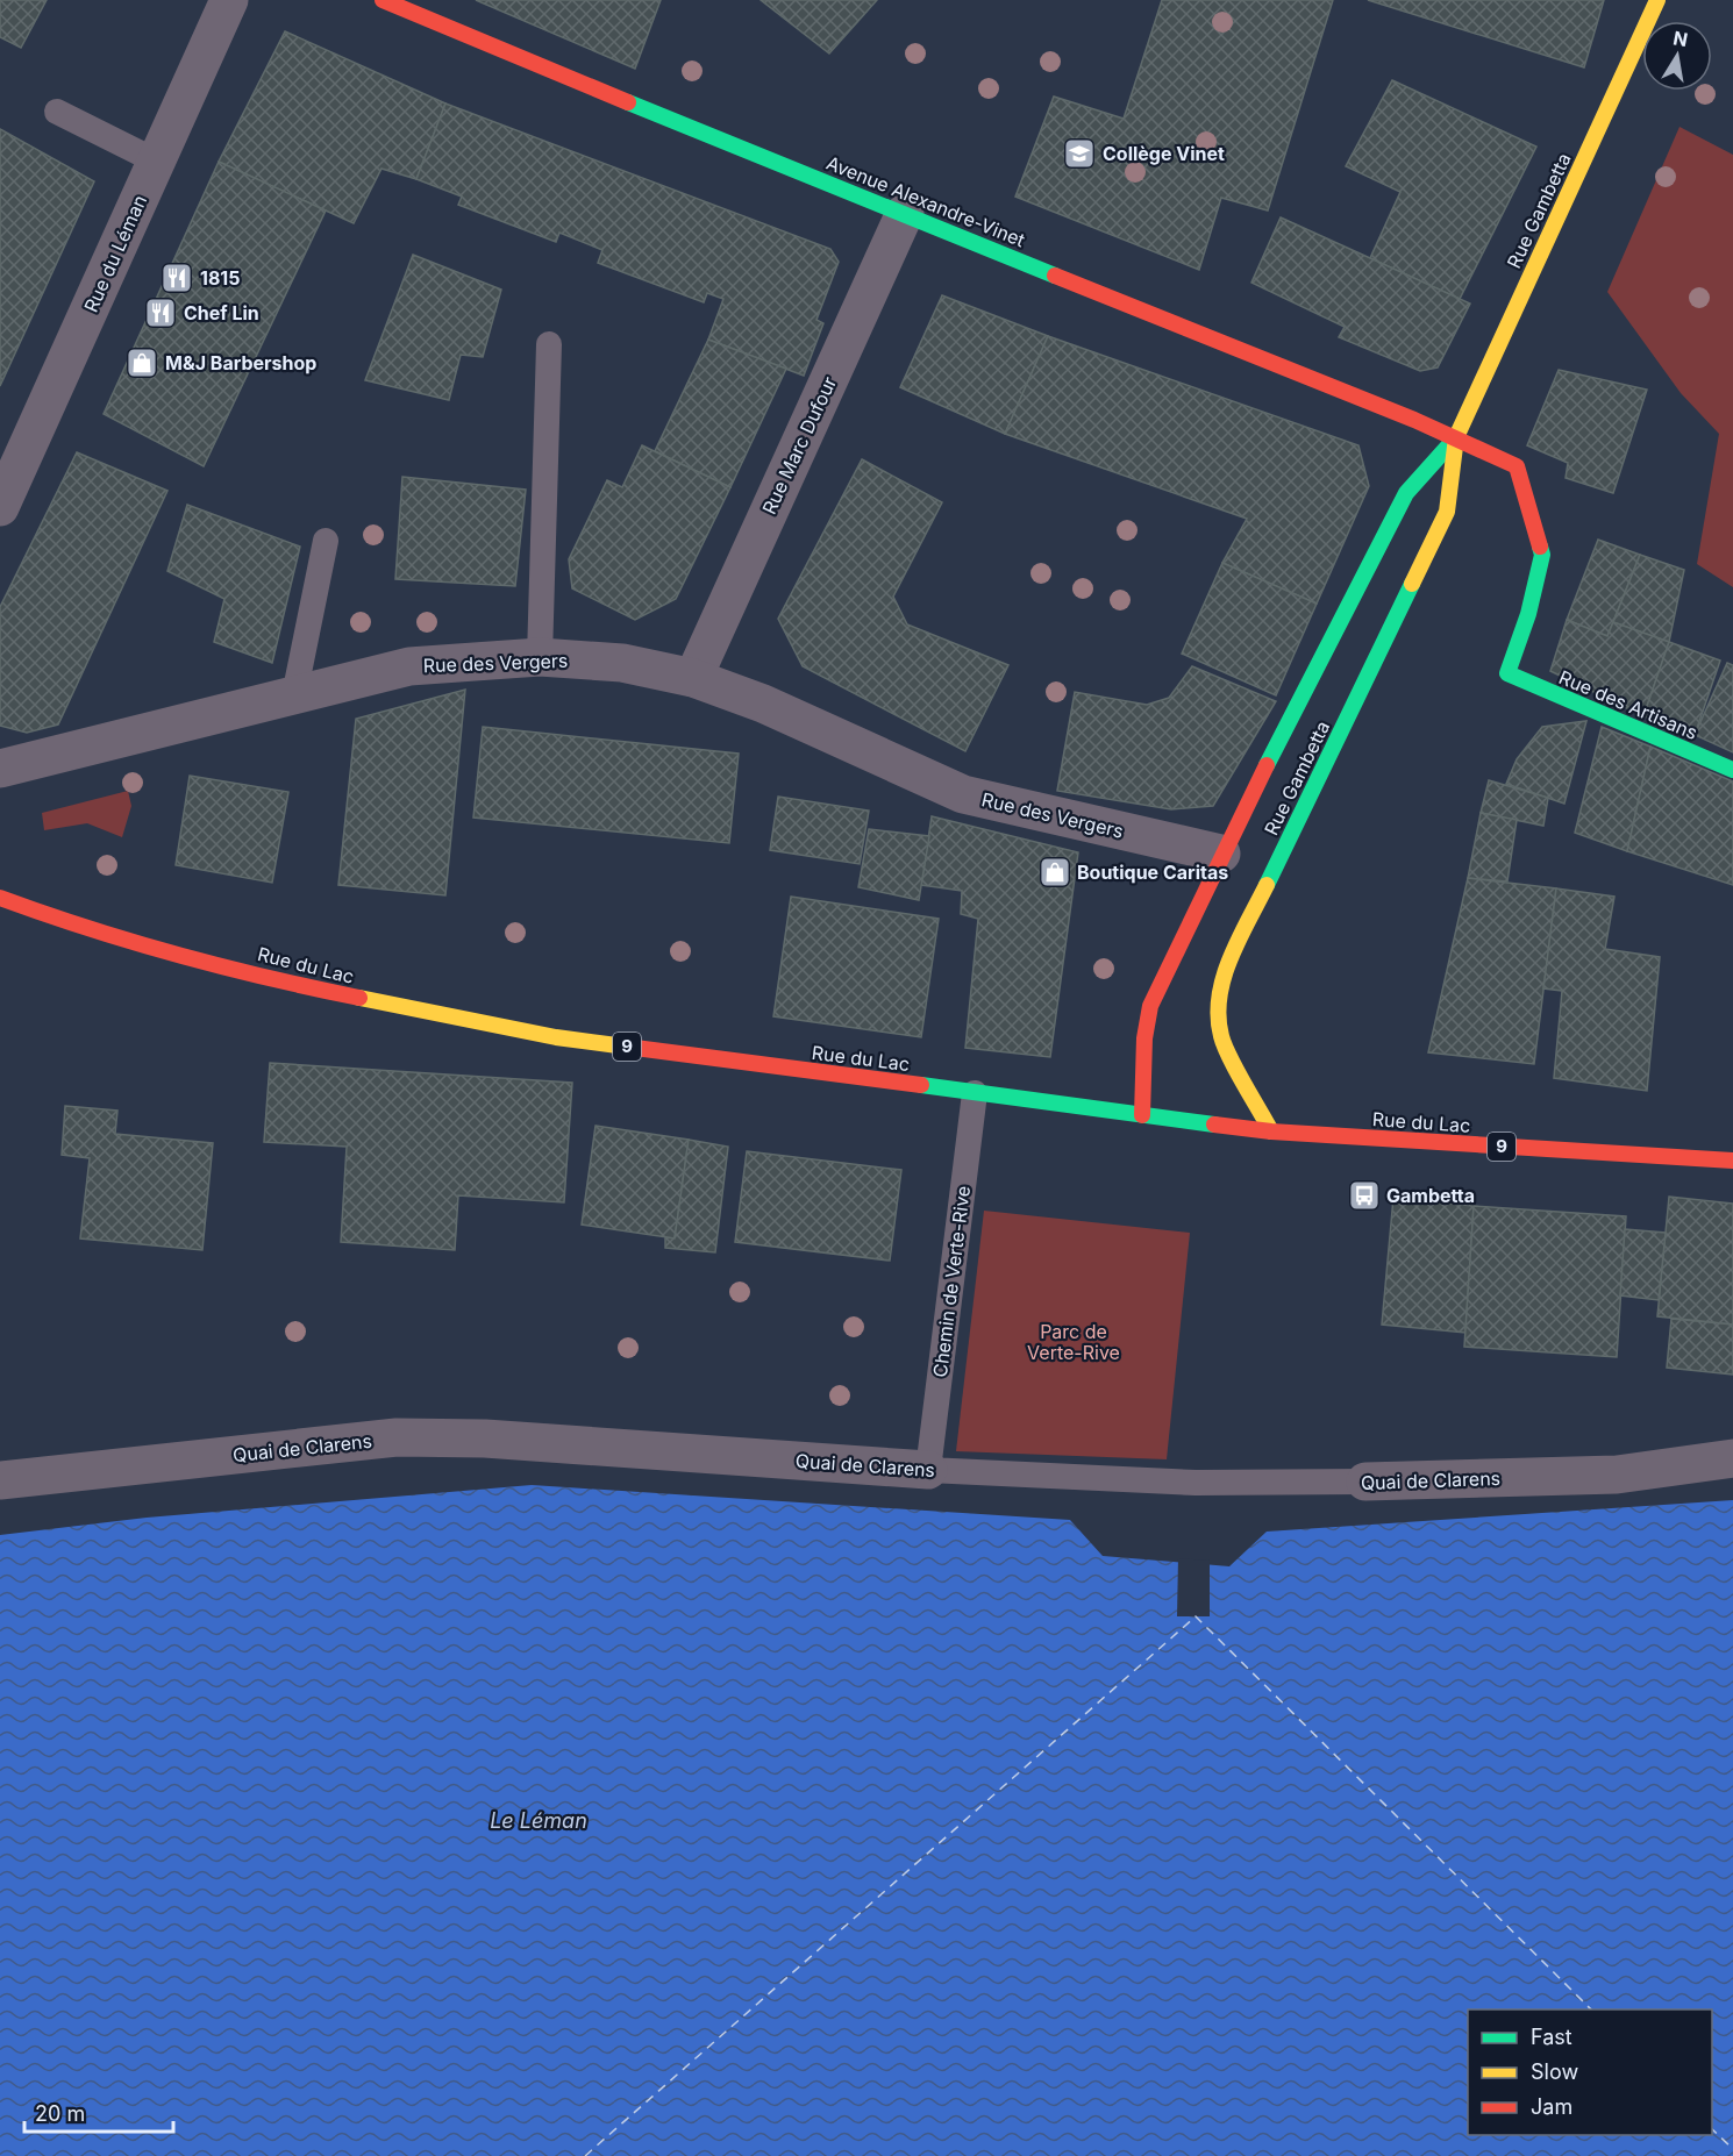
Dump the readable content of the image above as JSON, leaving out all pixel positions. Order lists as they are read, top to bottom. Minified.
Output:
{"streets":{"main road":["Avenue Alexandre-Vinet","Rue Gambetta","Rue des Artisans","Rue du Lac","9"],"street":["Rue du Léman","Rue Marc Dufour","Rue des Vergers","Quai de Clarens"],"lane":["Chemin de Verte-Rive"]},"crossings":[["Avenue Alexandre-Vinet","Rue Gambetta"],["Avenue Alexandre-Vinet","Rue Marc Dufour"],["Avenue Alexandre-Vinet","Rue des Artisans"],["Rue Gambetta","Rue des Vergers"],["Rue Gambetta","Rue du Lac"],["Rue Marc Dufour","Rue des Vergers"],["Rue du Lac","Chemin de Verte-Rive"],["Chemin de Verte-Rive","Quai de Clarens"]],"water":["Le Léman"],"parks":["Parc de Verte-Rive"],"places":{"school or university":["Collège Vinet"],"restaurant":["1815","Chef Lin"],"shop":["M&J Barbershop","Boutique Caritas"],"bus stop":["Gambetta"]},"legend":["Fast","Slow","Jam"],"scale_bar":"20 m","north":"top"}
